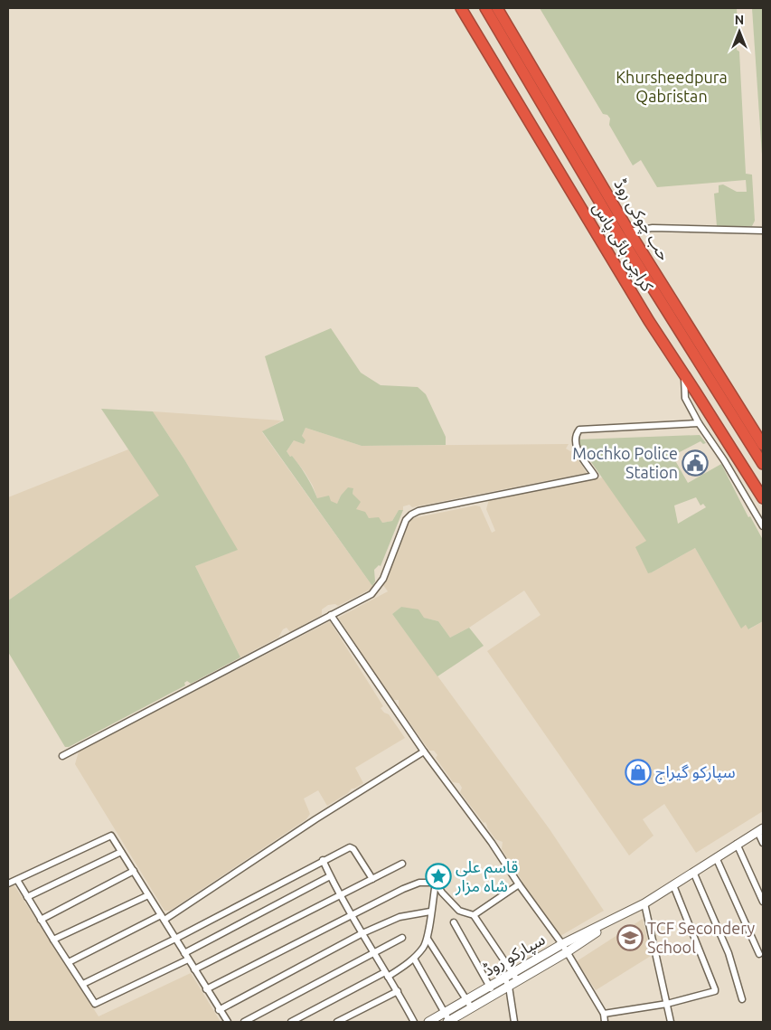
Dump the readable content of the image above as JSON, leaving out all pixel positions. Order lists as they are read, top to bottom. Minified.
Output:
{"streets":{"highway":["حب چوکی روڈ","کراچی بائی پاس"],"street":["سپارکو روڈ"]},"parks":["Khursheedpura Qabristan"],"places":{"public building":["Mochko Police Station"],"shop":["سپارکو گیراج"],"place":["قاسم علی شاہ مزار"],"school or university":["TCF Secondery School"]},"north":"top"}
